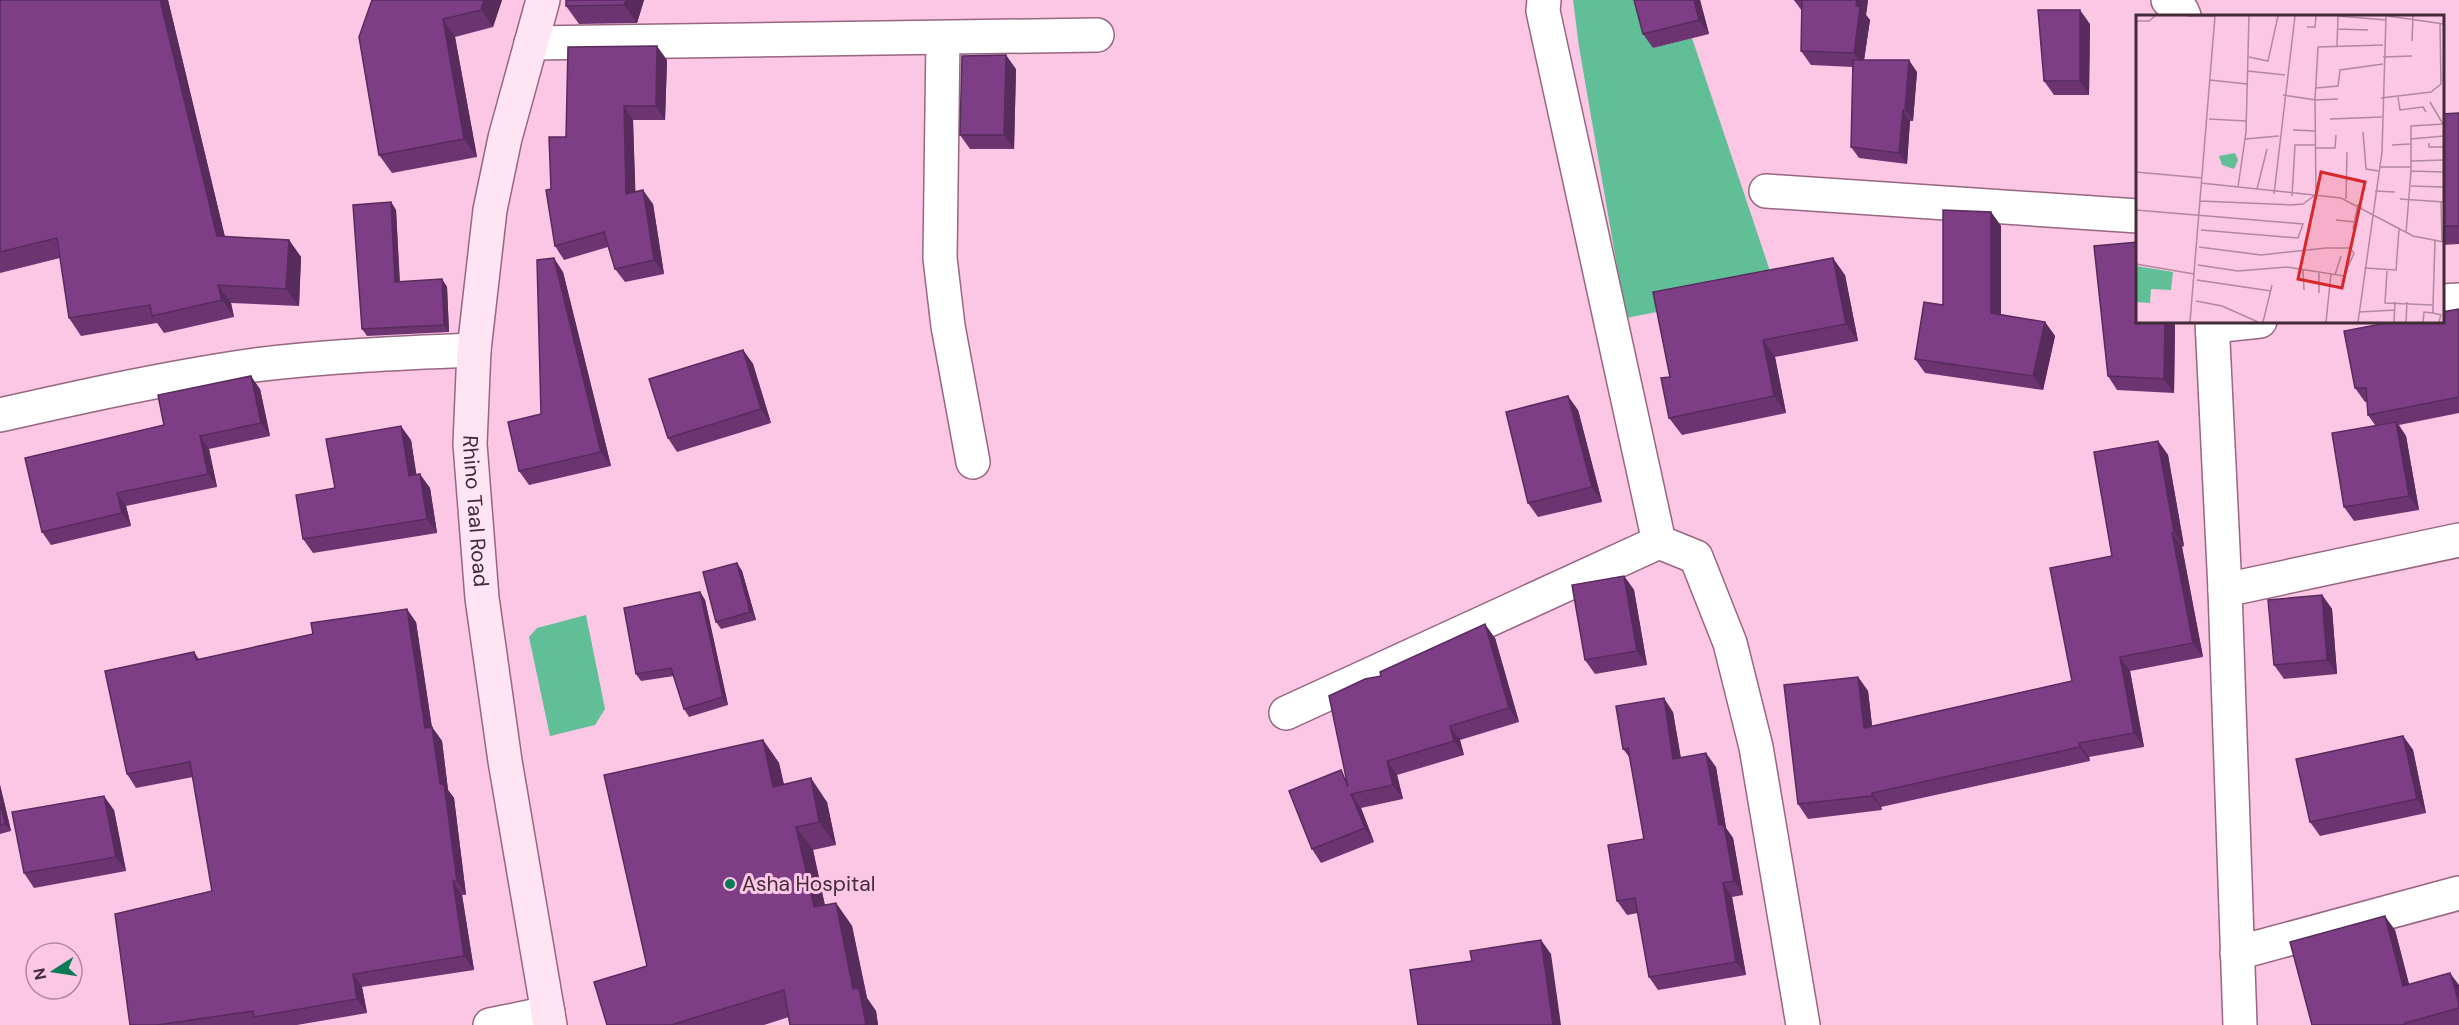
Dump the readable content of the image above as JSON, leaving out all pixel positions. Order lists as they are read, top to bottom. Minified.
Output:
{"streets":{"street":["Rhino Taal Road"]},"places":["Asha Hospital"],"north":"left"}
